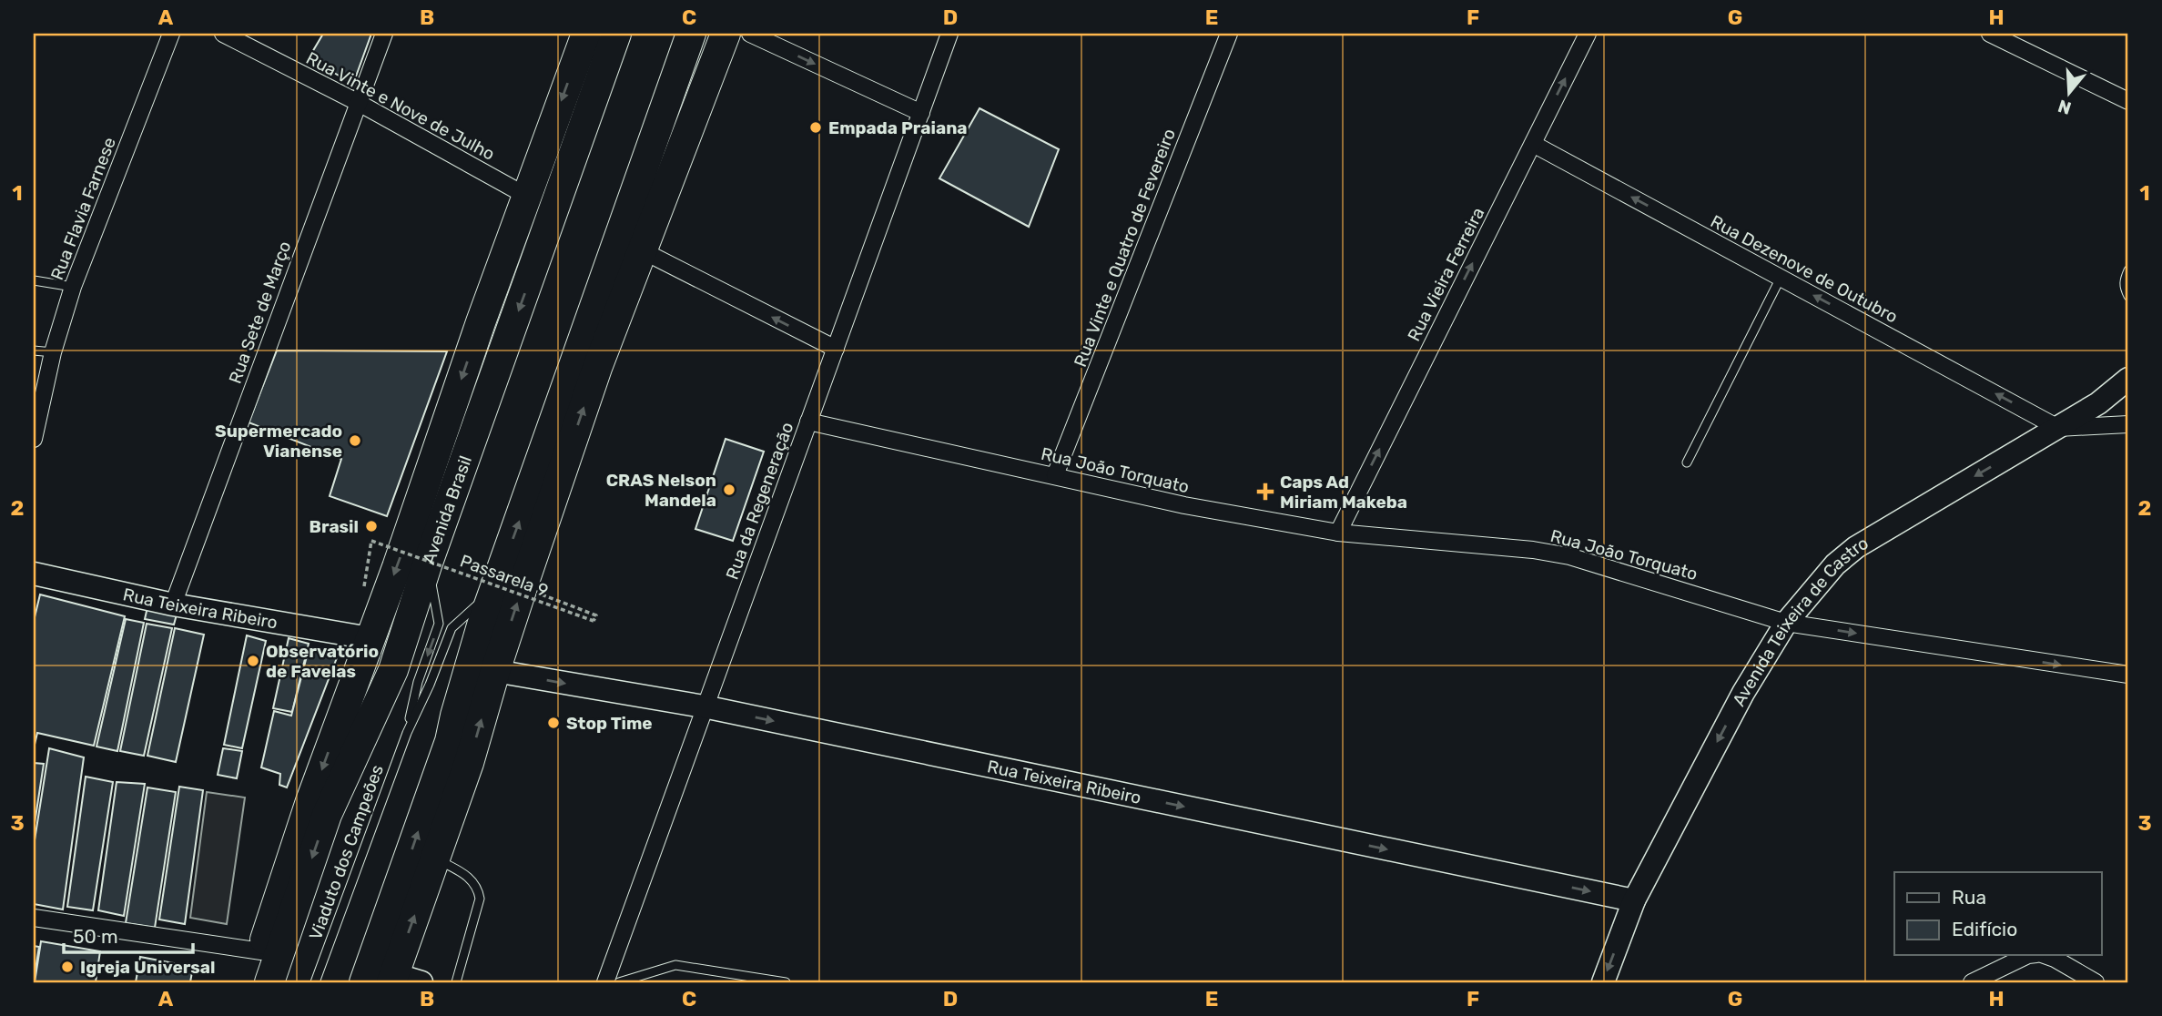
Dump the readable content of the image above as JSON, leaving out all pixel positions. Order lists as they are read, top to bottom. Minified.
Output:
{"streets":{"highway":["Avenida Brasil"],"street":["Rua Vinte e Nove de Julho","Rua Flavia Farnese","Rua Vinte e Quatro de Fevereiro","Rua Dezenove de Outubro","Rua Vieira Ferreira","Rua Sete de Março","Rua João Torquato","Rua da Regeneração","Rua Teixeira Ribeiro","Avenida Teixeira de Castro"],"lane":["Viaduto dos Campeões"],"path":["Passarela 9"]},"crossings":[["Rua Vinte e Nove de Julho","Rua Sete de Março"],["Rua Vinte e Nove de Julho","Avenida Brasil"],["Rua Vinte e Quatro de Fevereiro","Rua João Torquato"],["Rua Dezenove de Outubro","Rua Vieira Ferreira"],["Rua Dezenove de Outubro","Avenida Teixeira de Castro"],["Rua Vieira Ferreira","Rua João Torquato"],["Rua Sete de Março","Rua Teixeira Ribeiro"],["Rua João Torquato","Rua da Regeneração"],["Rua João Torquato","Avenida Teixeira de Castro"],["Rua da Regeneração","Rua Teixeira Ribeiro"],["Avenida Brasil","Rua Teixeira Ribeiro"],["Rua Teixeira Ribeiro","Avenida Teixeira de Castro"]],"one_way":["Rua Dezenove de Outubro","Rua Vieira Ferreira","Rua Teixeira Ribeiro","Avenida Teixeira de Castro"],"places":{"other":["Empada Praiana","Supermercado Vianense","CRAS Nelson Mandela","Brasil","Observatório de Favelas","Stop Time","Igreja Universal"],"health":["Caps Ad Miriam Makeba"]},"legend":["Rua","Edifício"],"scale_bar":"50 m","north":"bottom","grid":{"columns":["A","B","C","D","E","F","G","H"],"rows":["1","2","3"]}}
